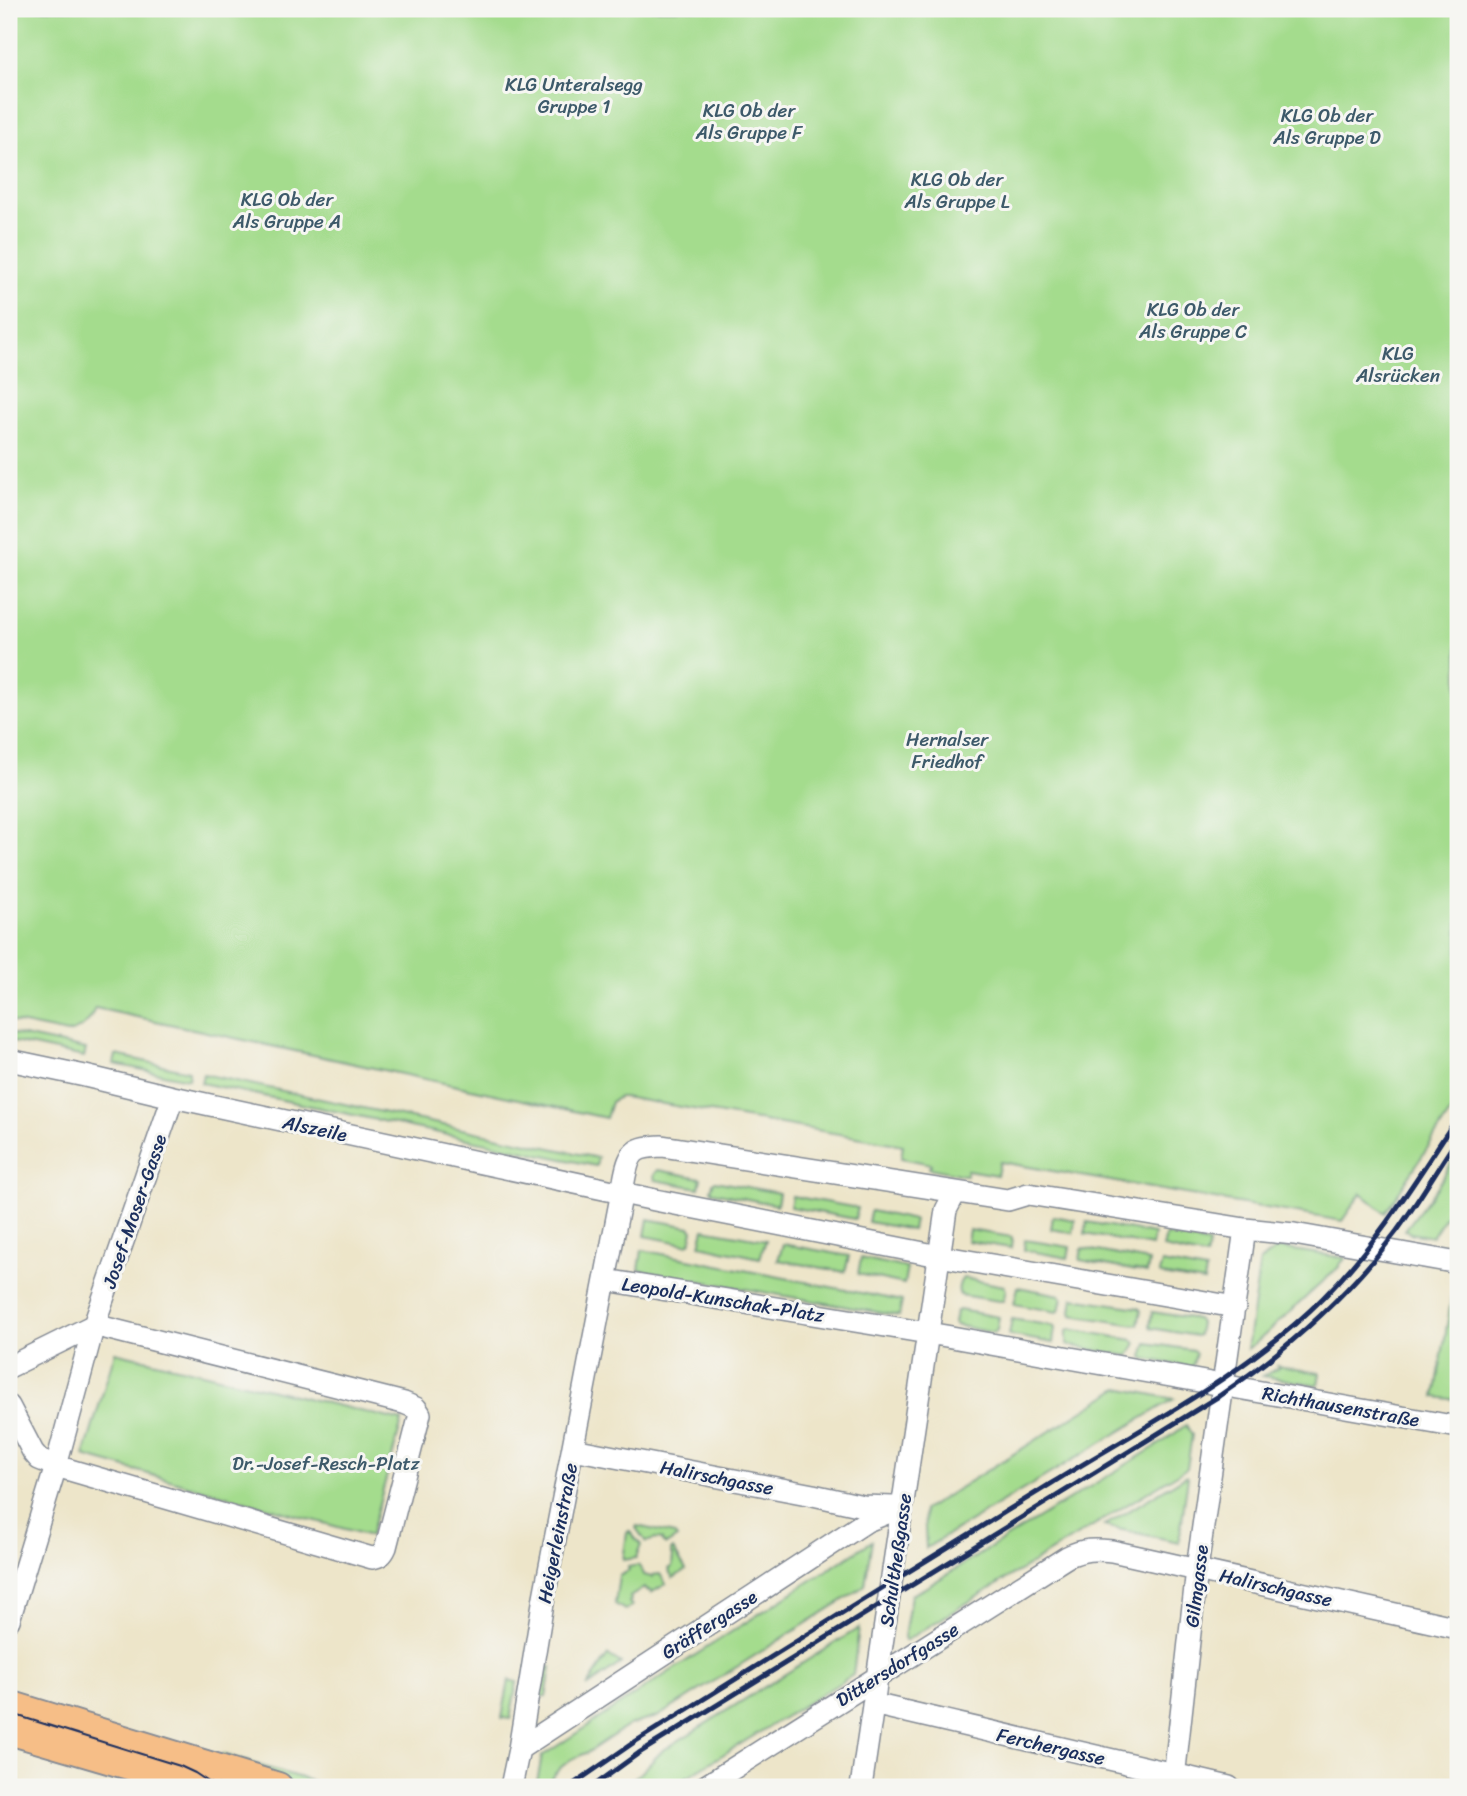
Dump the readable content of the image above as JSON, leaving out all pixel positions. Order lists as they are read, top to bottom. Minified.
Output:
{"streets":{"street":["Alszeile","Josef-Moser-Gasse","Leopold-Kunschak-Platz","Richthausenstraße","Halirschgasse","Heigerleinstraße","Schultheßgasse","Gilmgasse","Gräffergasse","Dittersdorfgasse","Ferchergasse"]},"crossings":[["Alszeile","Josef-Moser-Gasse"],["Alszeile","Leopold-Kunschak-Platz"],["Leopold-Kunschak-Platz","Richthausenstraße"],["Leopold-Kunschak-Platz","Heigerleinstraße"],["Leopold-Kunschak-Platz","Schultheßgasse"],["Leopold-Kunschak-Platz","Gilmgasse"],["Richthausenstraße","Gilmgasse"],["Halirschgasse","Heigerleinstraße"],["Halirschgasse","Schultheßgasse"],["Halirschgasse","Gilmgasse"],["Halirschgasse","Gräffergasse"],["Halirschgasse","Dittersdorfgasse"],["Heigerleinstraße","Gräffergasse"],["Schultheßgasse","Gräffergasse"],["Schultheßgasse","Dittersdorfgasse"],["Schultheßgasse","Ferchergasse"],["Gilmgasse","Ferchergasse"]],"parks":["KLG Unteralsegg Gruppe 1","KLG Ob der Als Gruppe F","KLG Ob der Als Gruppe D","KLG Ob der Als Gruppe L","KLG Ob der Als Gruppe A","KLG Ob der Als Gruppe C","KLG Alsrücken","Hernalser Friedhof","Dr.-Josef-Resch-Platz"]}
